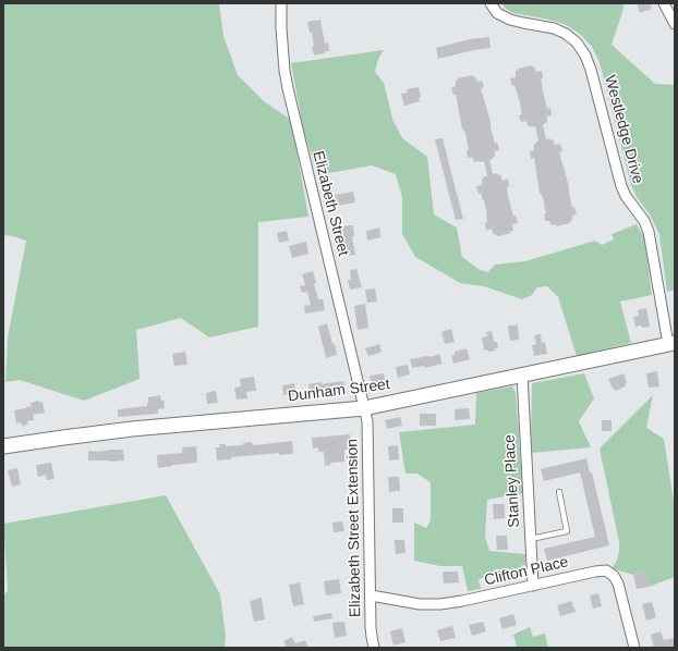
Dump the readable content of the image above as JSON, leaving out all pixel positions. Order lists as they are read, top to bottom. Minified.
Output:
{"streets":{"street":["Westledge Drive","Elizabeth Street","Dunham Street","Stanley Place","Elizabeth Street Extension","Clifton Place"]},"crossings":[["Westledge Drive","Dunham Street"],["Elizabeth Street","Dunham Street"],["Elizabeth Street","Elizabeth Street Extension"],["Dunham Street","Stanley Place"],["Dunham Street","Elizabeth Street Extension"],["Stanley Place","Clifton Place"],["Elizabeth Street Extension","Clifton Place"]]}
